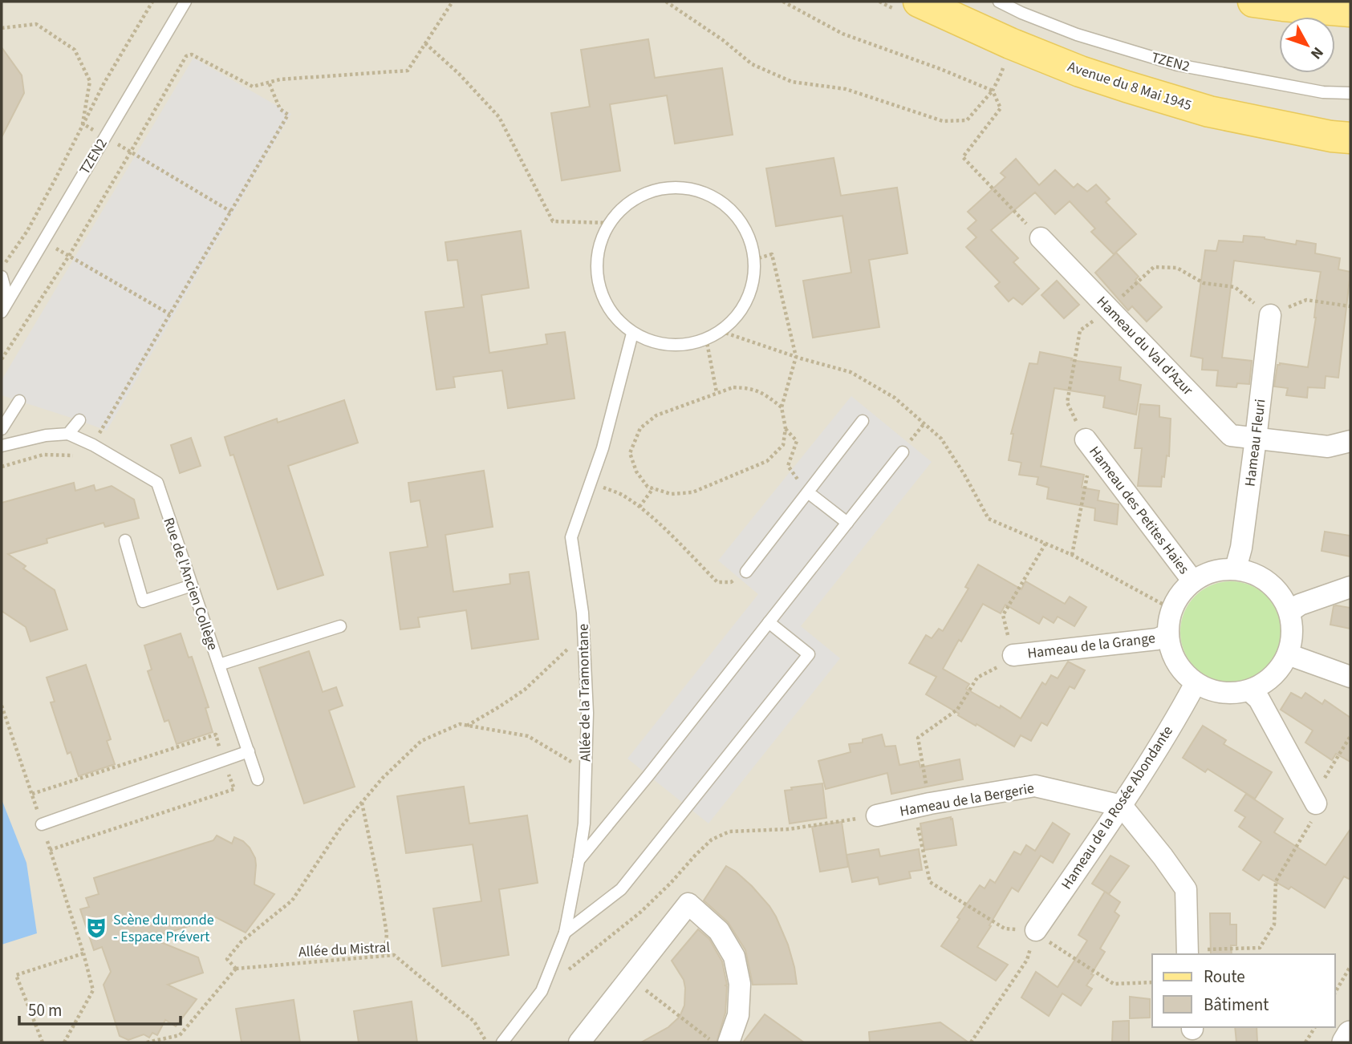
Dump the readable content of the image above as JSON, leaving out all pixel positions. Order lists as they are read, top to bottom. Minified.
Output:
{"streets":{"main road":["Avenue du 8 Mai 1945"],"street":["Hameau du Val d'Azur","Hameau Fleuri","Hameau des Petites Haies","Hameau de la Grange","Hameau de la Bergerie","Hameau de la Rosée Abondante"],"lane":["TZEN2","Rue de l'Ancien Collège","Allée de la Tramontane"],"path":["Allée du Mistral"]},"crossings":[["Hameau du Val d'Azur","Hameau Fleuri"],["Hameau Fleuri","Hameau des Petites Haies"],["Hameau Fleuri","Hameau de la Grange"],["Hameau Fleuri","Hameau de la Rosée Abondante"],["Hameau des Petites Haies","Hameau de la Grange"],["Hameau des Petites Haies","Hameau de la Rosée Abondante"],["Hameau de la Grange","Hameau de la Rosée Abondante"],["Hameau de la Bergerie","Hameau de la Rosée Abondante"]],"places":{"theatre":["Scène du monde - Espace Prévert"]},"legend":["Route","Bâtiment"],"scale_bar":"50 m","north":"bottom right"}
